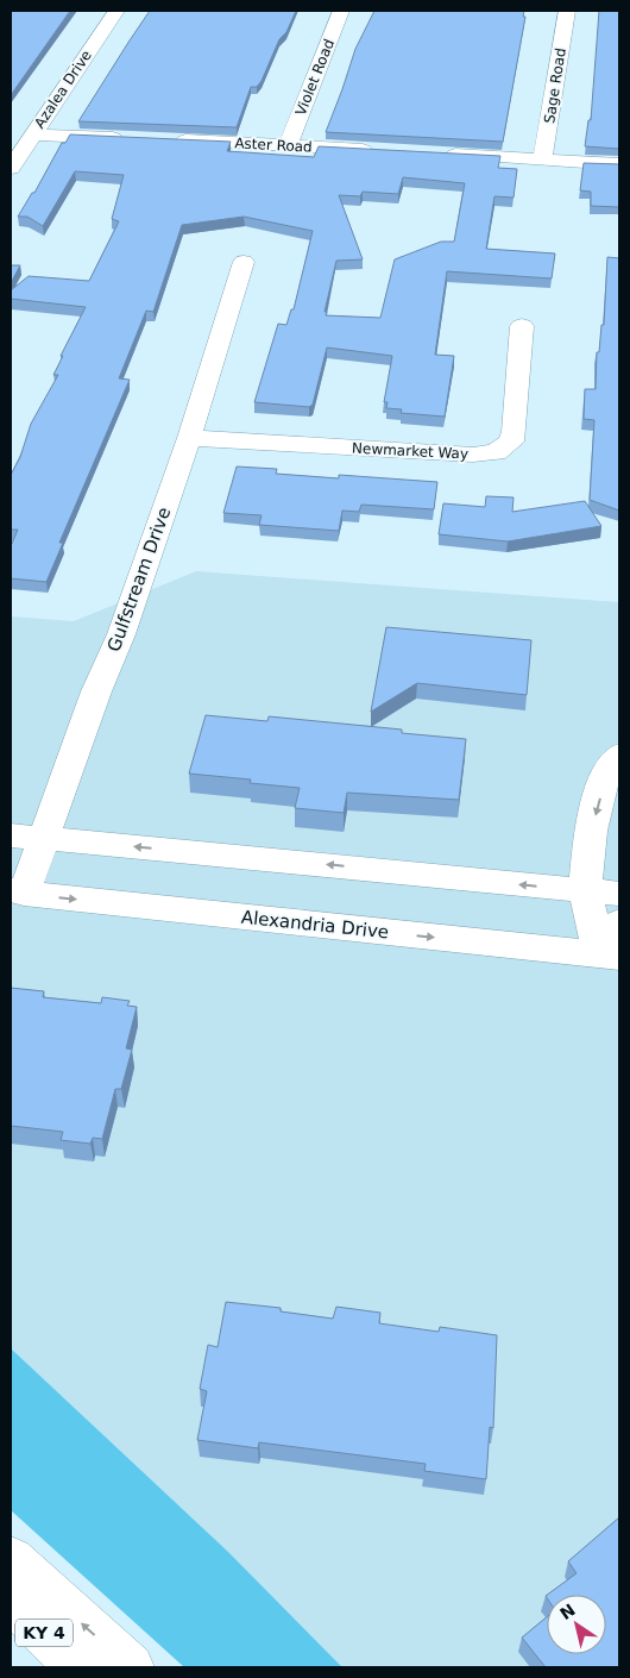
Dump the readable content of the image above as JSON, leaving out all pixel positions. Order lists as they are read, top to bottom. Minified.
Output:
{"streets":{"main road":["Violet Road","Sage Road","Azalea Drive","Aster Road","Newmarket Way","Gulfstream Drive","Alexandria Drive","KY 4"]},"crossings":[["Violet Road","Aster Road"],["Newmarket Way","Gulfstream Drive"],["Gulfstream Drive","Alexandria Drive"]],"north":"top left"}
